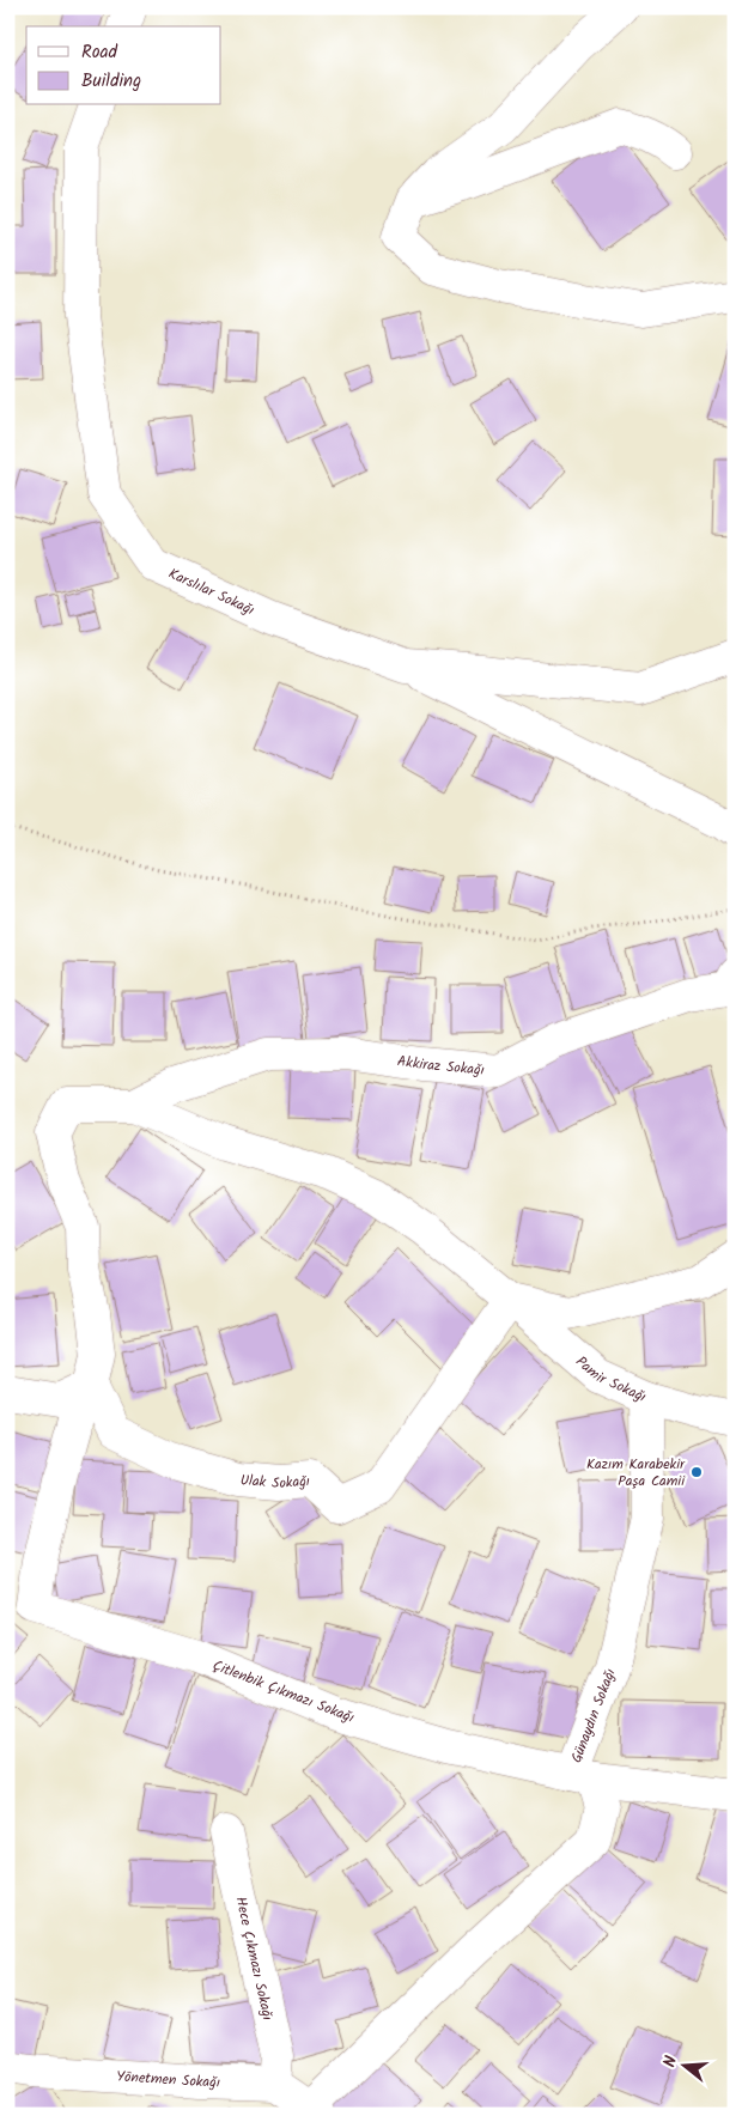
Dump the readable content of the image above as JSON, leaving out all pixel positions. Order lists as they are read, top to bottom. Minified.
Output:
{"streets":{"street":["Karslılar Sokağı","Akkiraz Sokağı","Pamir Sokağı","Ulak Sokağı","Çitlenbik Çıkmazı Sokağı","Günaydın Sokağı","Hece Çıkmazı Sokağı","Yönetmen Sokağı"]},"crossings":[["Akkiraz Sokağı","Pamir Sokağı"],["Pamir Sokağı","Ulak Sokağı"],["Pamir Sokağı","Günaydın Sokağı"],["Ulak Sokağı","Çitlenbik Çıkmazı Sokağı"],["Çitlenbik Çıkmazı Sokağı","Günaydın Sokağı"],["Günaydın Sokağı","Yönetmen Sokağı"],["Hece Çıkmazı Sokağı","Yönetmen Sokağı"]],"places":["Kazım Karabekir Paşa Camii"],"legend":["Road","Building"],"north":"left"}
